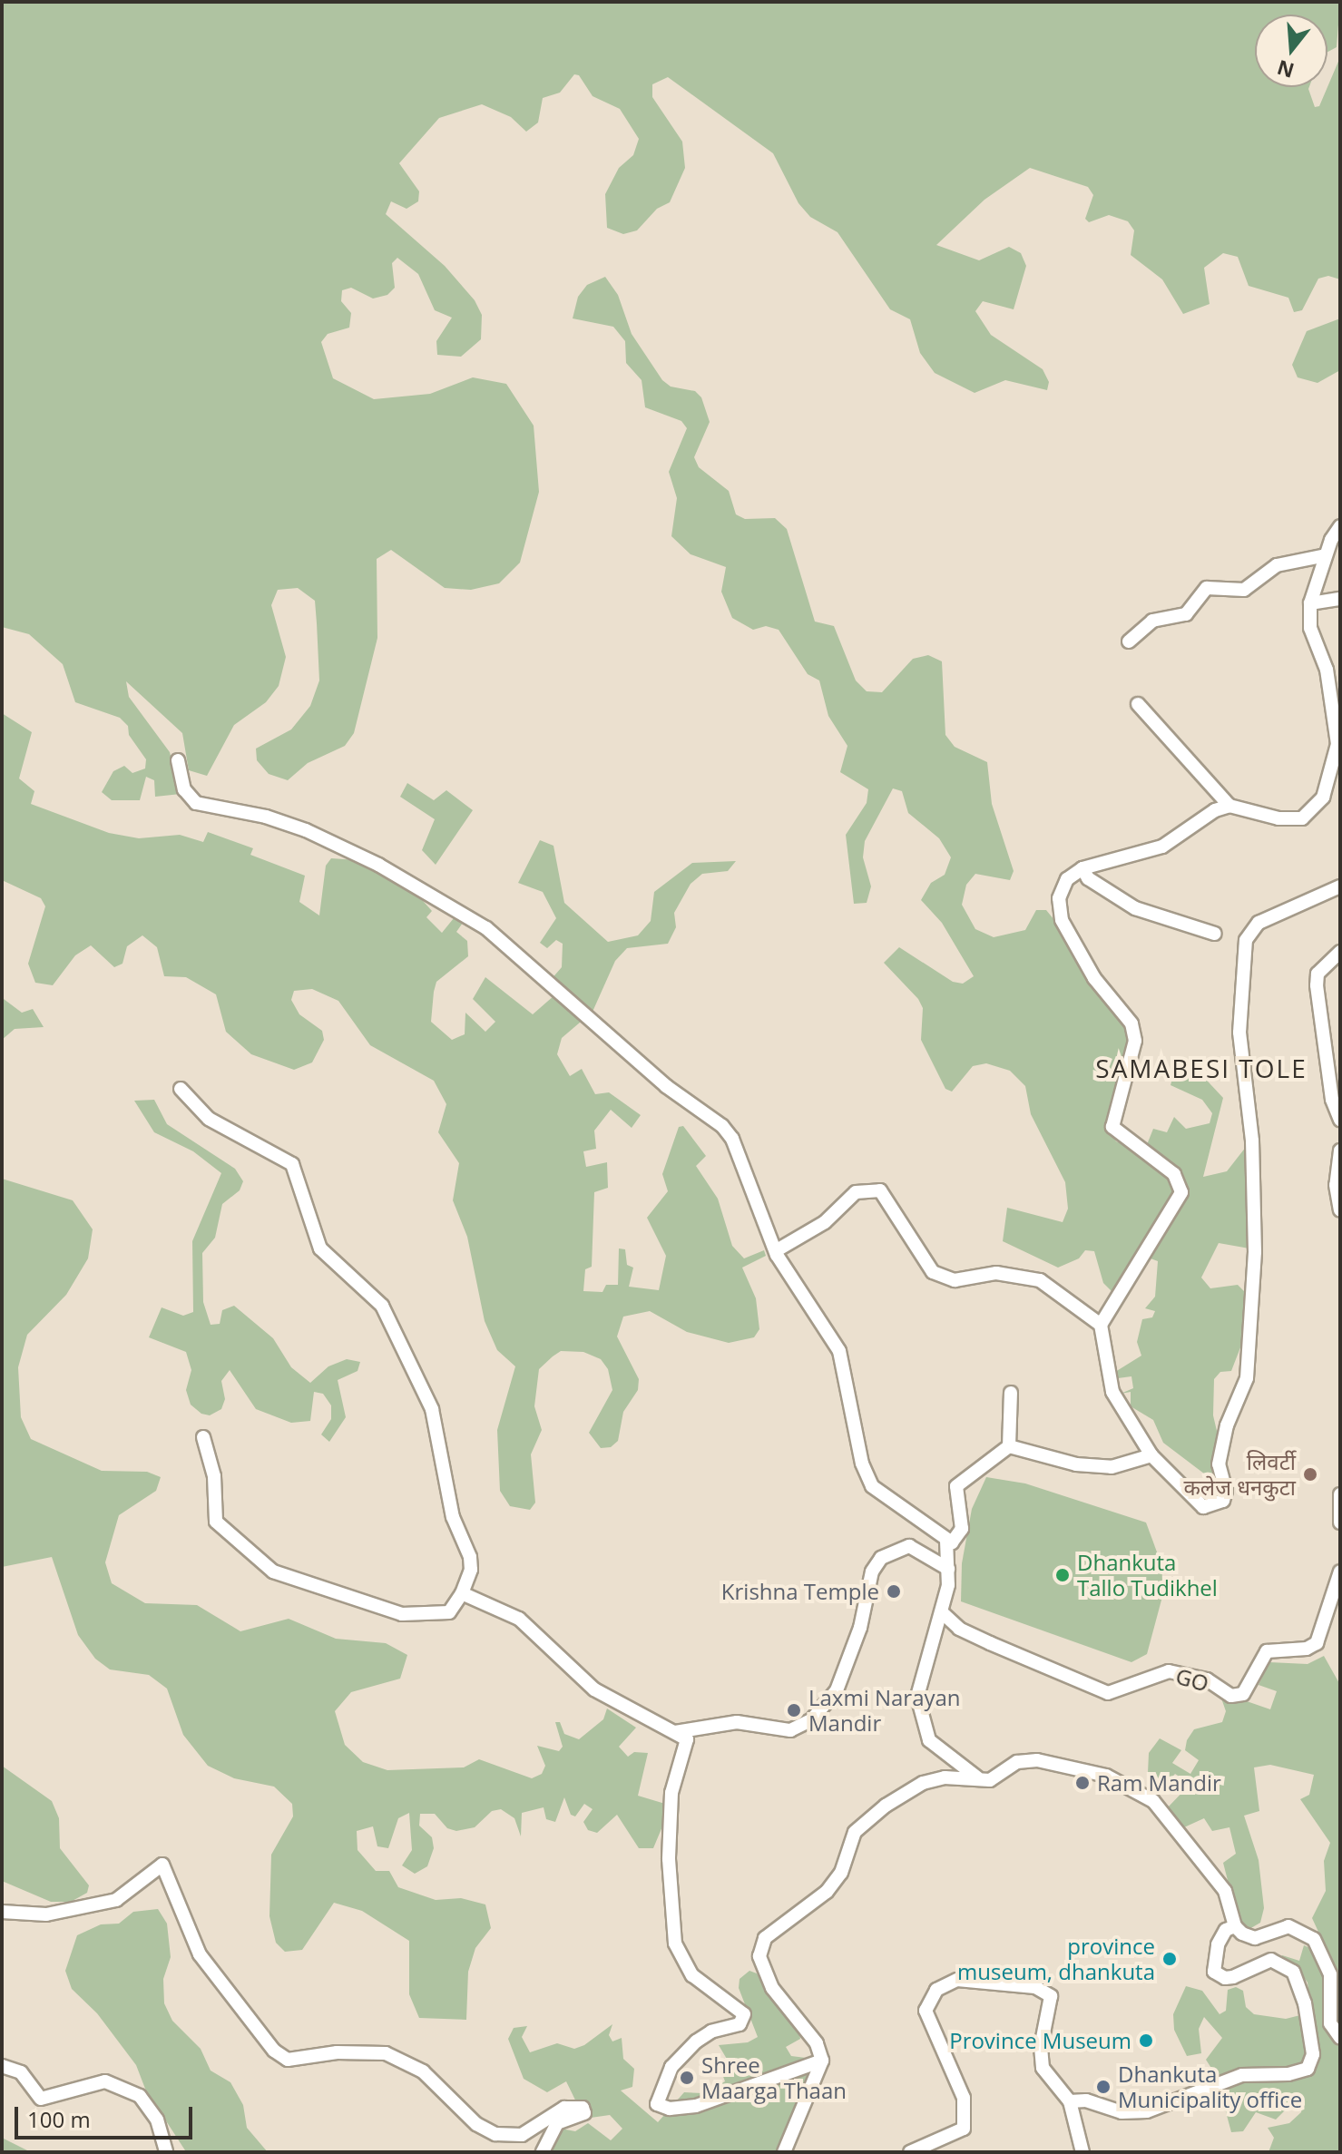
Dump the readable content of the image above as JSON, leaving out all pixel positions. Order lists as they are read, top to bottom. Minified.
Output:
{"streets":{"street":["GO"]},"districts":["SAMABESI TOLE"],"places":["लिवर्टी कलेज धनकुटा","Dhankuta Tallo Tudikhel","Krishna Temple","Laxmi Narayan Mandir","Ram Mandir","province museum, dhankuta","Province Museum","Shree Maarga Thaan","Dhankuta Municipality office"],"scale_bar":"100 m","north":"bottom"}
